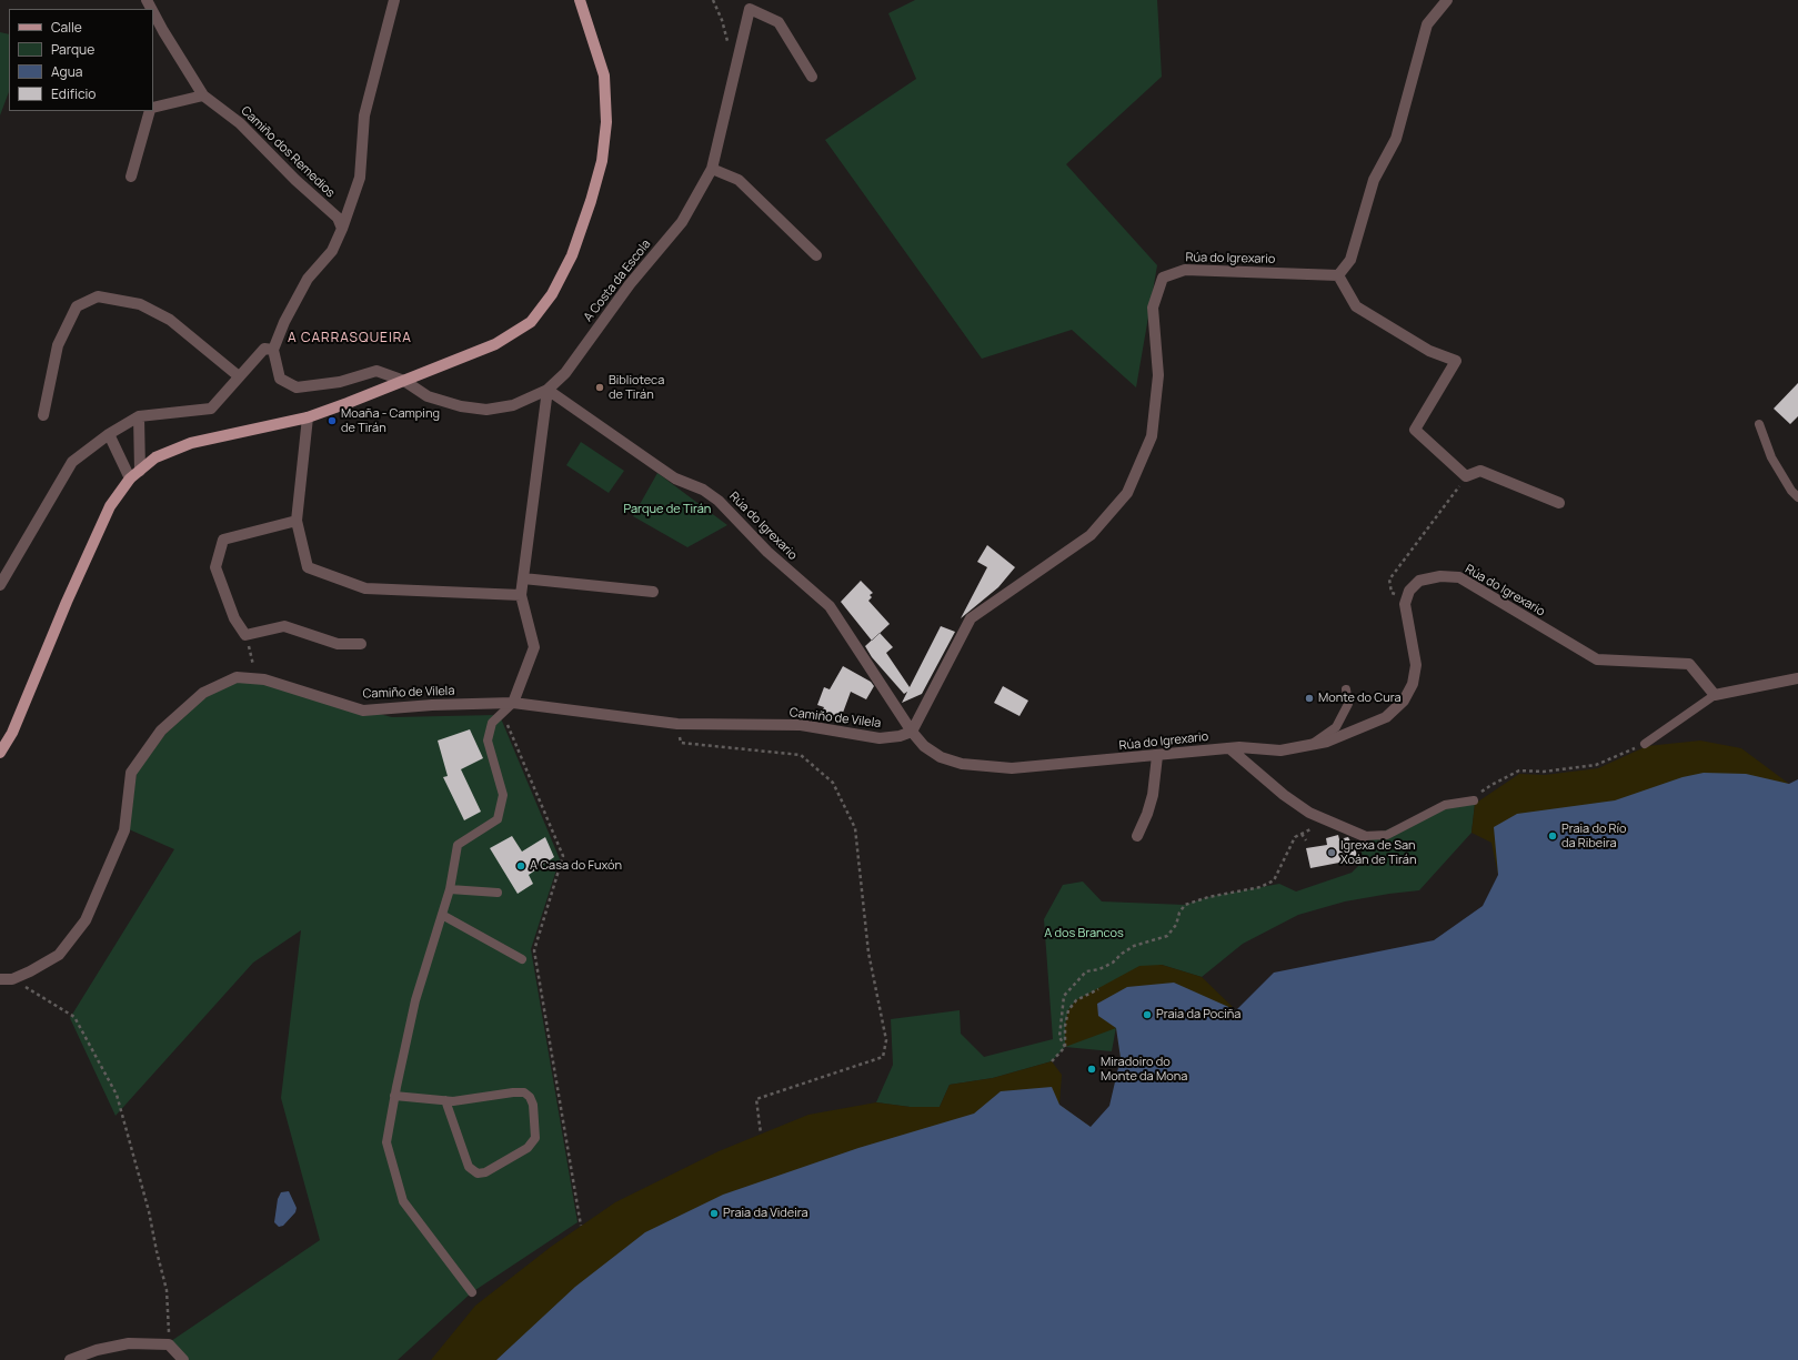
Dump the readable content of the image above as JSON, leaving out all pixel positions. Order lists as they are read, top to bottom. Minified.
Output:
{"streets":{"street":["Camiño dos Remedios","Rúa do Igrexario","A Costa da Escola","Camiño de Vilela"]},"crossings":[["Rúa do Igrexario","A Costa da Escola"],["Rúa do Igrexario","Camiño de Vilela"]],"districts":["A CARRASQUEIRA"],"parks":["Parque de Tirán","A dos Brancos"],"places":["Biblioteca de Tirán","Moaña - Camping de Tirán","Monte do Cura","Praia do Río da Ribeira","Igrexa de San Xoán de Tirán","A Casa do Fuxón","Praia da Pociña","Miradoiro do Monte da Mona","Praia da Videira"],"legend":["Calle","Parque","Agua","Edificio"]}
